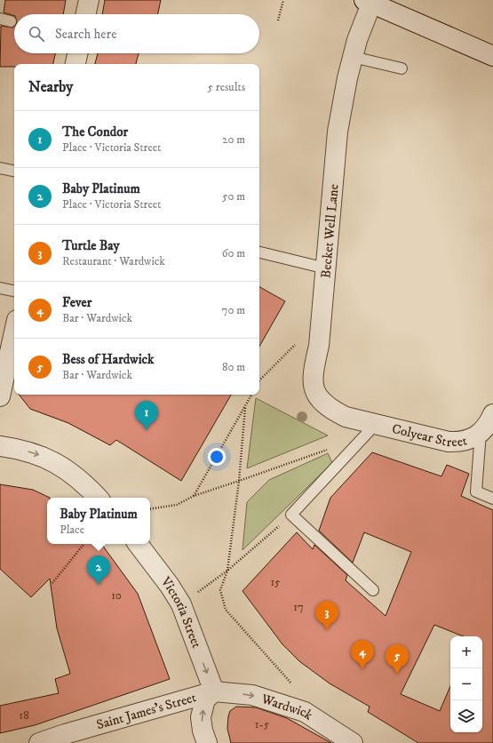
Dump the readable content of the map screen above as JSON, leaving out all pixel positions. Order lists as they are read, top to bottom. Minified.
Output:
{"streets":{"street":["Becket Well Lane","Colyear Street","Victoria Street","Wardwick","Saint James's Street"]},"crossings":[["Becket Well Lane","Colyear Street"],["Victoria Street","Wardwick"],["Victoria Street","Saint James's Street"],["Wardwick","Saint James's Street"]],"one_way":["Victoria Street","Wardwick"],"house_numbers":["15","10","17","18","1-5"],"page":{"search":"Search here","heading":["Nearby","5 results"],"list":[{"mark":"1","name":"The Condor","note":"Place · Victoria Street","value":"20 m"},{"mark":"2","name":"Baby Platinum","note":"Place · Victoria Street","value":"50 m"},{"mark":"3","name":"Turtle Bay","note":"Restaurant · Wardwick","value":"60 m"},{"mark":"4","name":"Fever","note":"Bar · Wardwick","value":"70 m"},{"mark":"5","name":"Bess of Hardwick","note":"Bar · Wardwick","value":"80 m"}],"pins":["1","2","3","4","5"],"popup":["Baby Platinum","Place"],"map_buttons":["+","−"]}}
